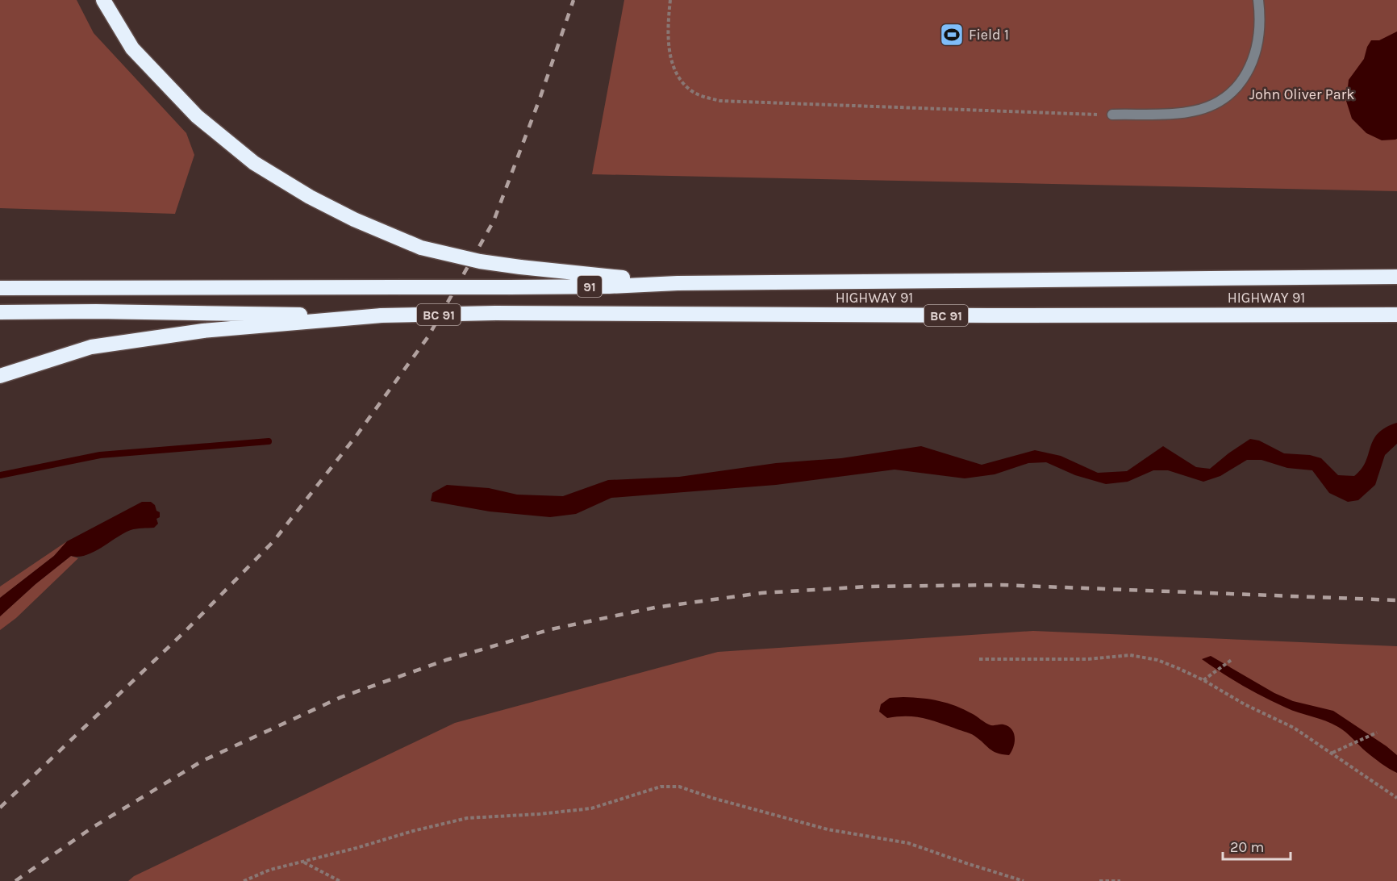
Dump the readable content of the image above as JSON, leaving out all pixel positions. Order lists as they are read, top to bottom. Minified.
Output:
{"streets":{"highway":["91","HIGHWAY 91","BC 91"]},"crossings":[["91","HIGHWAY 91"]],"parks":["John Oliver Park"],"places":{"sports":["Field 1"]},"scale_bar":"20 m"}
